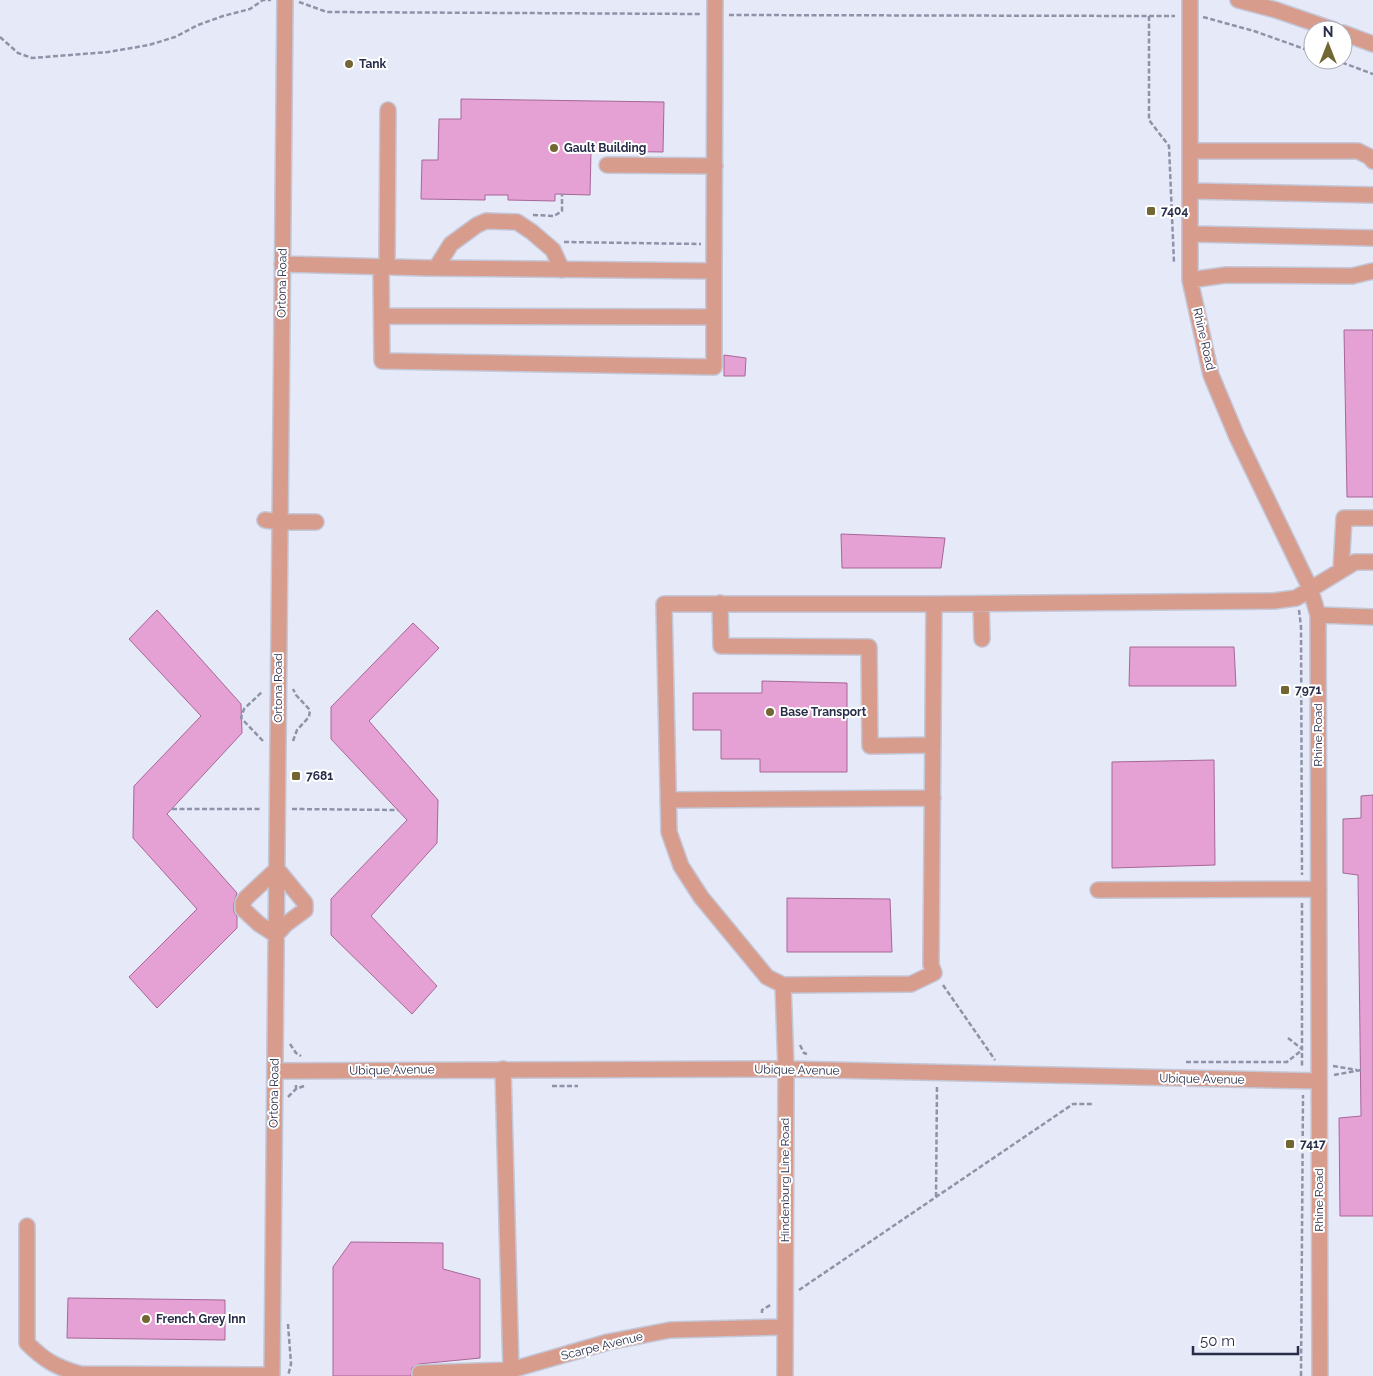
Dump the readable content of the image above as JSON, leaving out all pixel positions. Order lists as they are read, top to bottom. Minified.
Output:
{"streets":{"street":["Ortona Road","Rhine Road","Ubique Avenue","Hindenburg Line Road","Scarpe Avenue"]},"crossings":[["Ortona Road","Ubique Avenue"],["Rhine Road","Ubique Avenue"],["Ubique Avenue","Hindenburg Line Road"],["Hindenburg Line Road","Scarpe Avenue"]],"places":{"other":["Tank","Gault Building","Base Transport","French Grey Inn"],"transit":["7404","7971","7681","7417"]},"scale_bar":"50 m","north":"top"}
